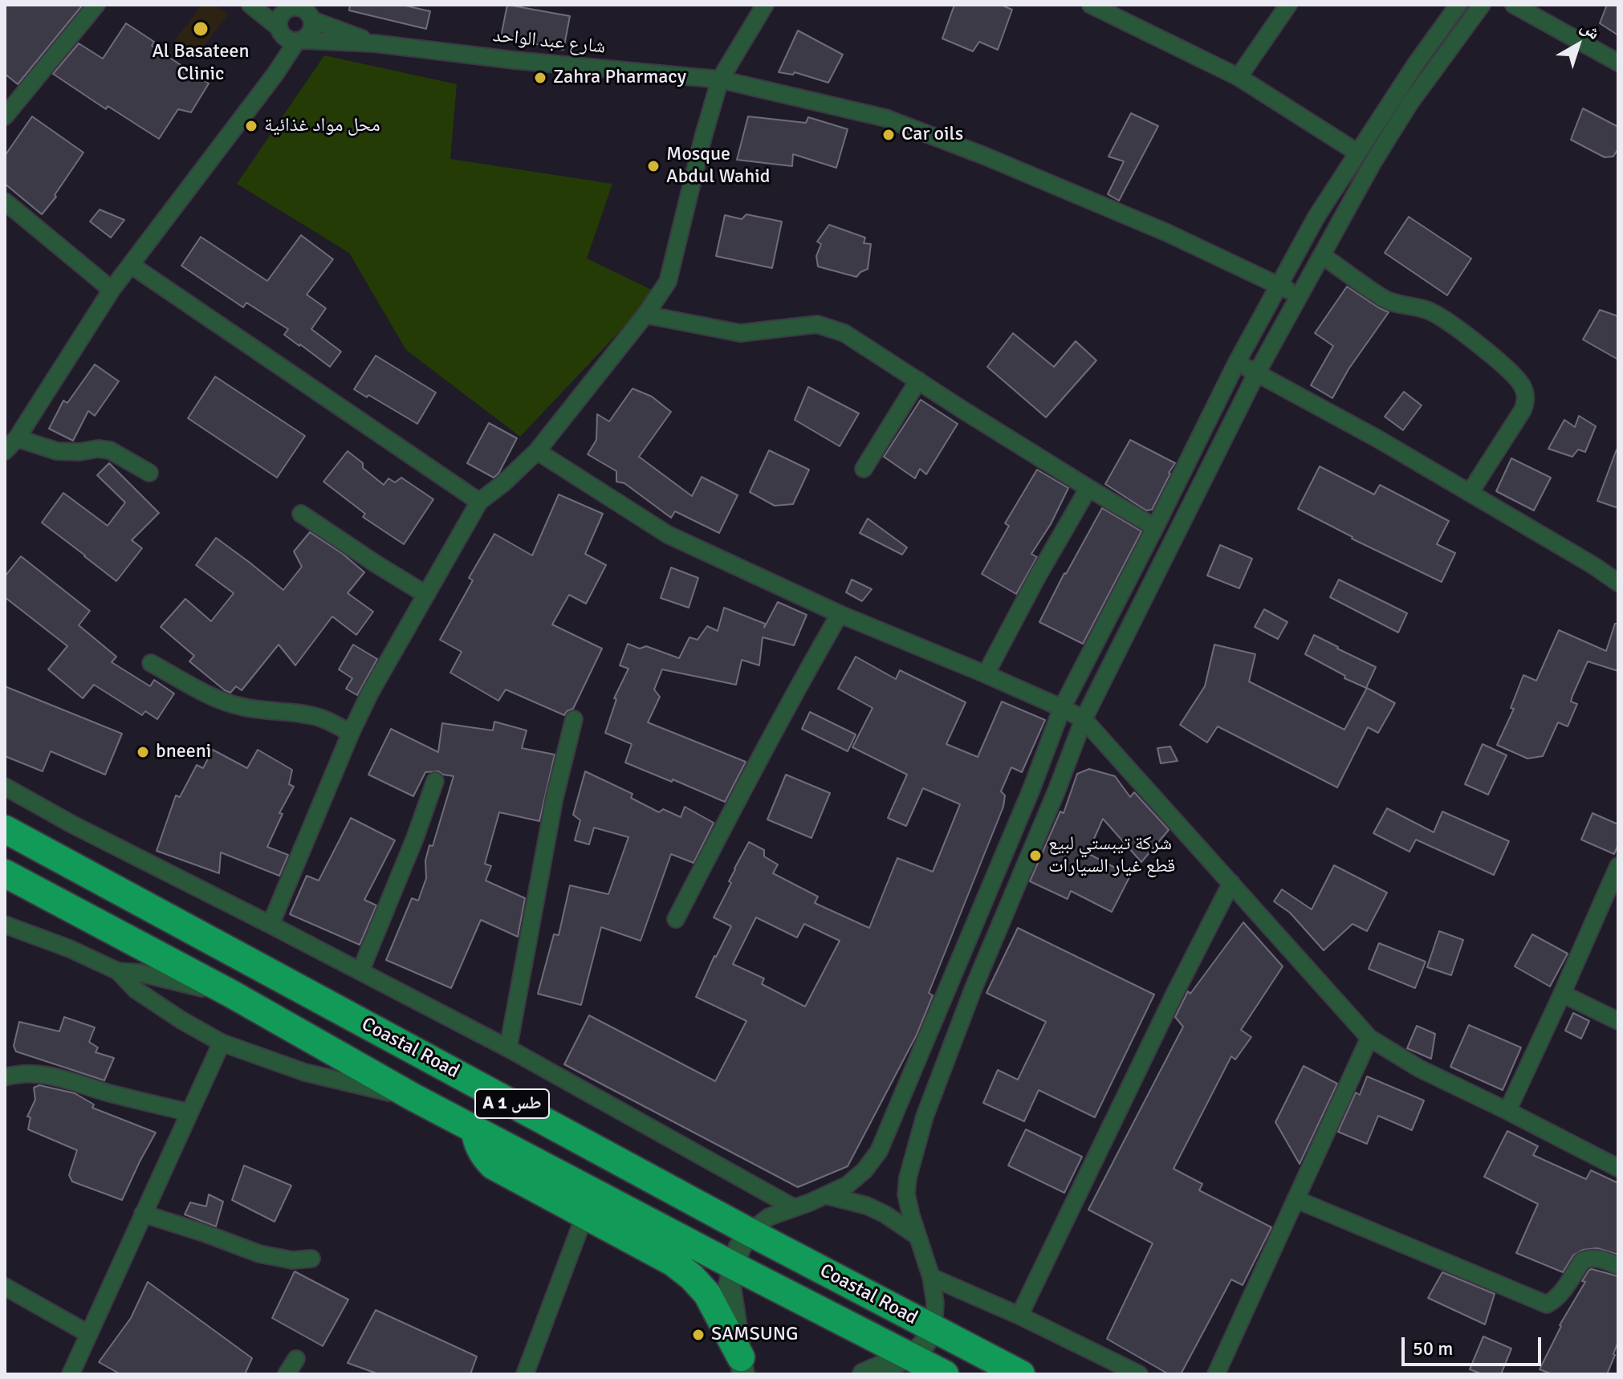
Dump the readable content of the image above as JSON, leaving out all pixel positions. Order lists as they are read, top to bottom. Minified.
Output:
{"streets":{"highway":["Coastal Road","A 1 طس"],"street":["شارع عبد الواحد"]},"places":["Al Basateen Clinic","Zahra Pharmacy","محل مواد غذائية","Car oils","Mosque Abdul Wahid","bneeni","شركة تيبستي لبيع قطع غيار السيارات","SAMSUNG"],"scale_bar":"50 m","north":"top right"}
